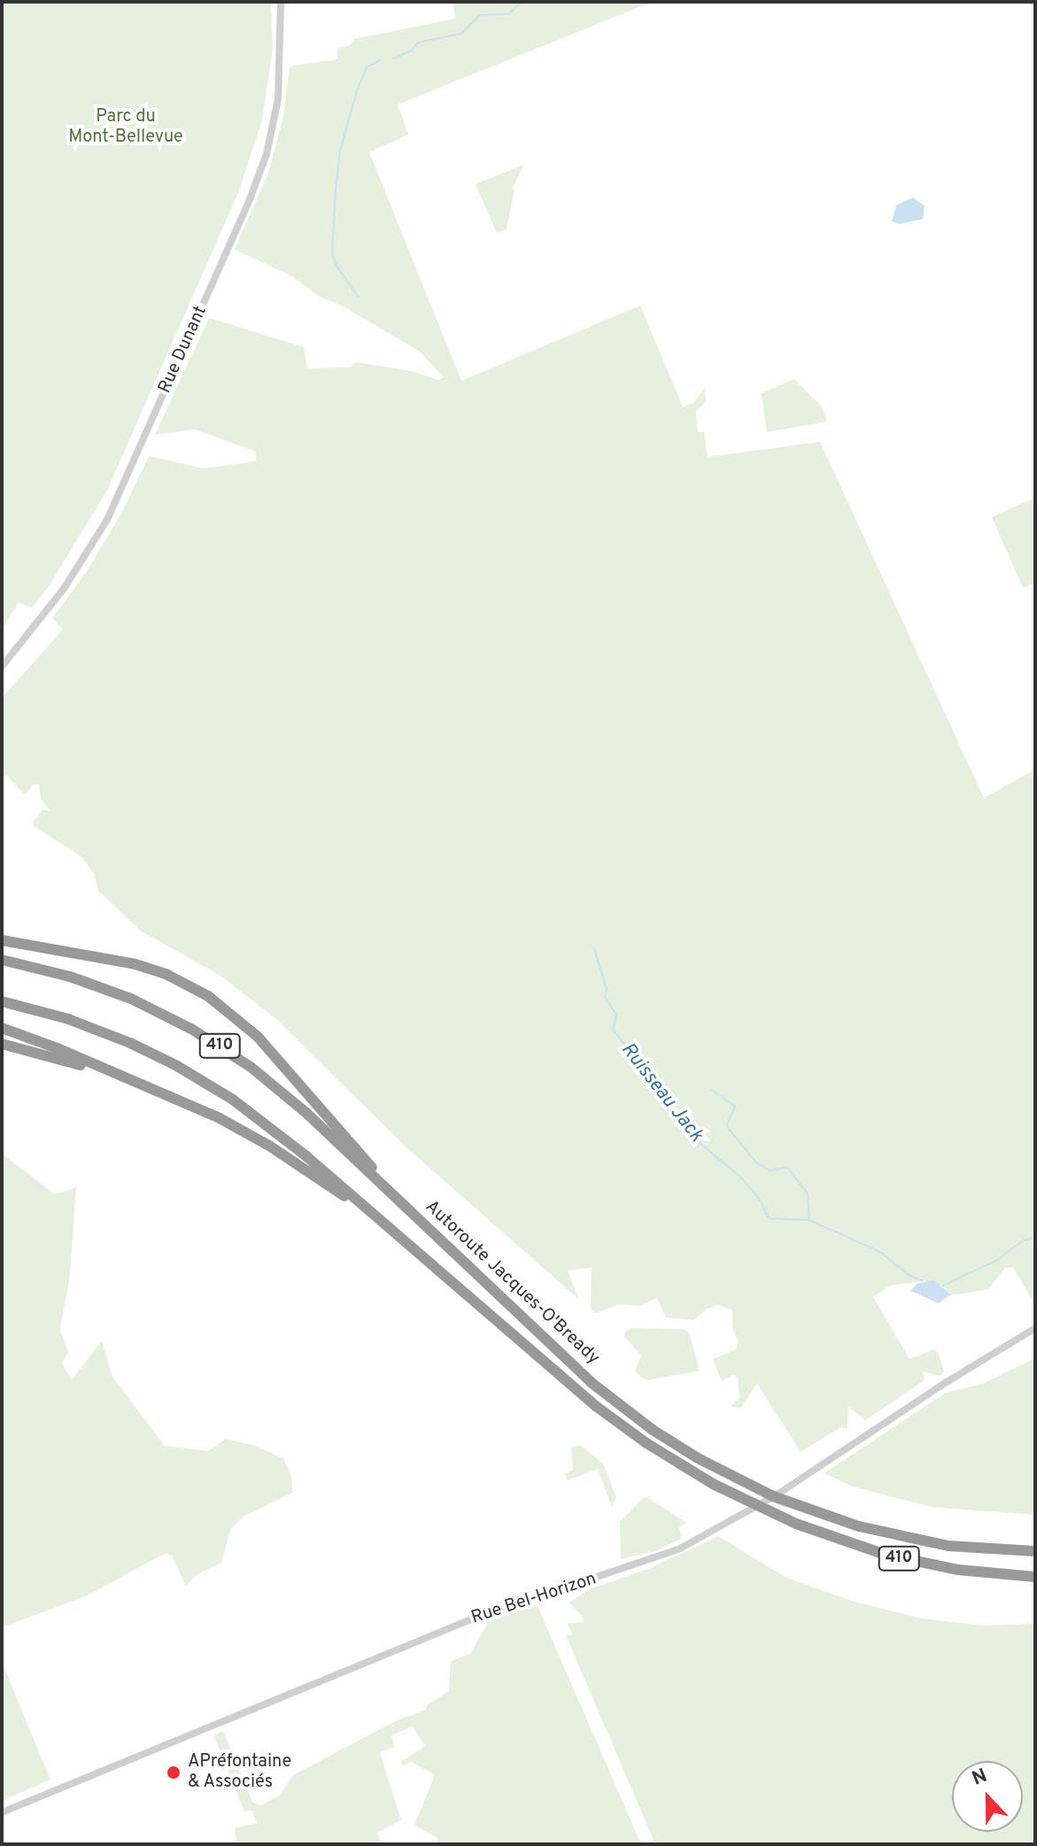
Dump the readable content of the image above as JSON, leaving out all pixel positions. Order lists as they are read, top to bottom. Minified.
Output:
{"streets":{"highway":["410","Autoroute Jacques-O'Bready"],"street":["Rue Dunant","Rue Bel-Horizon"]},"water":["Ruisseau Jack"],"parks":["Parc du Mont-Bellevue"],"places":["APréfontaine & Associés"],"north":"top"}
